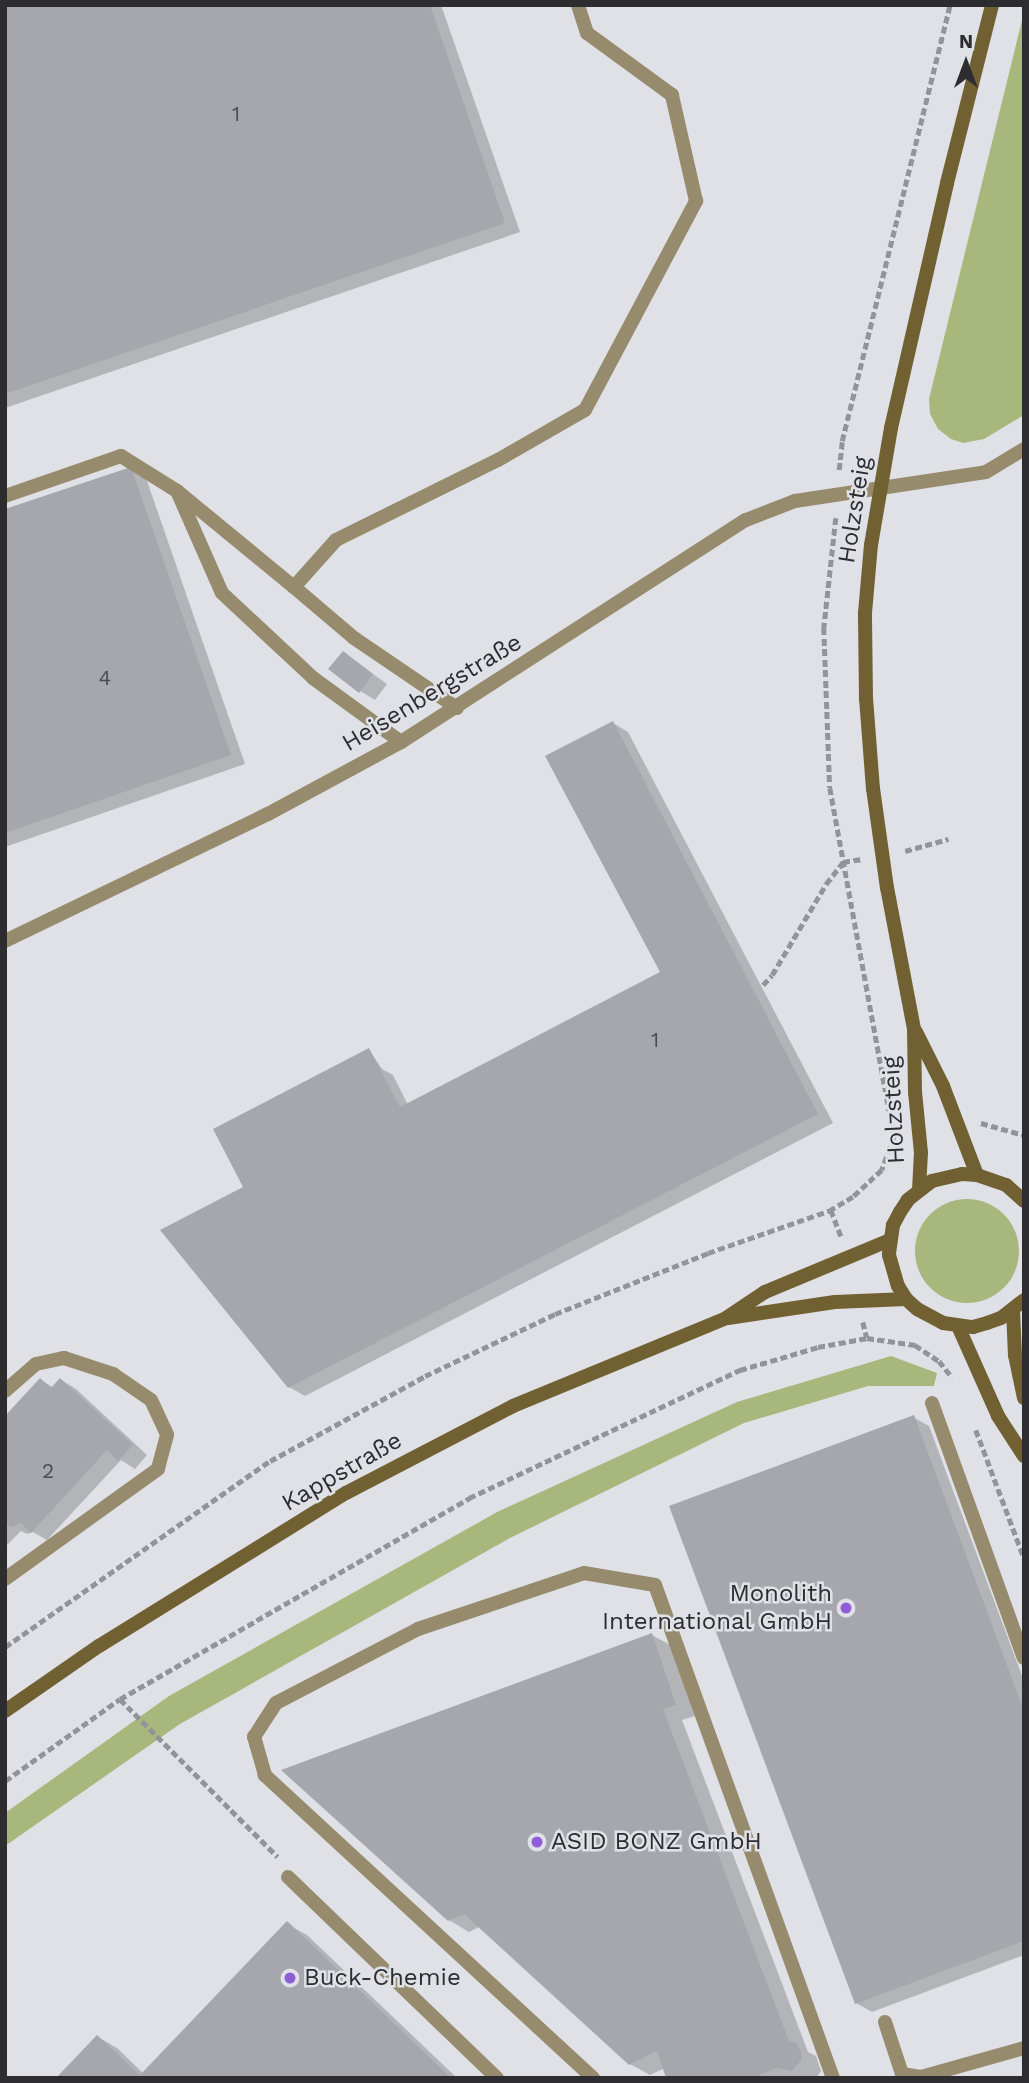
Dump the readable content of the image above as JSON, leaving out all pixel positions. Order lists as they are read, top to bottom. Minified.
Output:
{"streets":{"street":["Holzsteig","Heisenbergstraße","Kappstraße"]},"crossings":[["Holzsteig","Heisenbergstraße"]],"places":["Monolith International GmbH","ASID BONZ GmbH","Buck-Chemie"],"house_numbers":["1","4","1","2"],"north":"top"}
